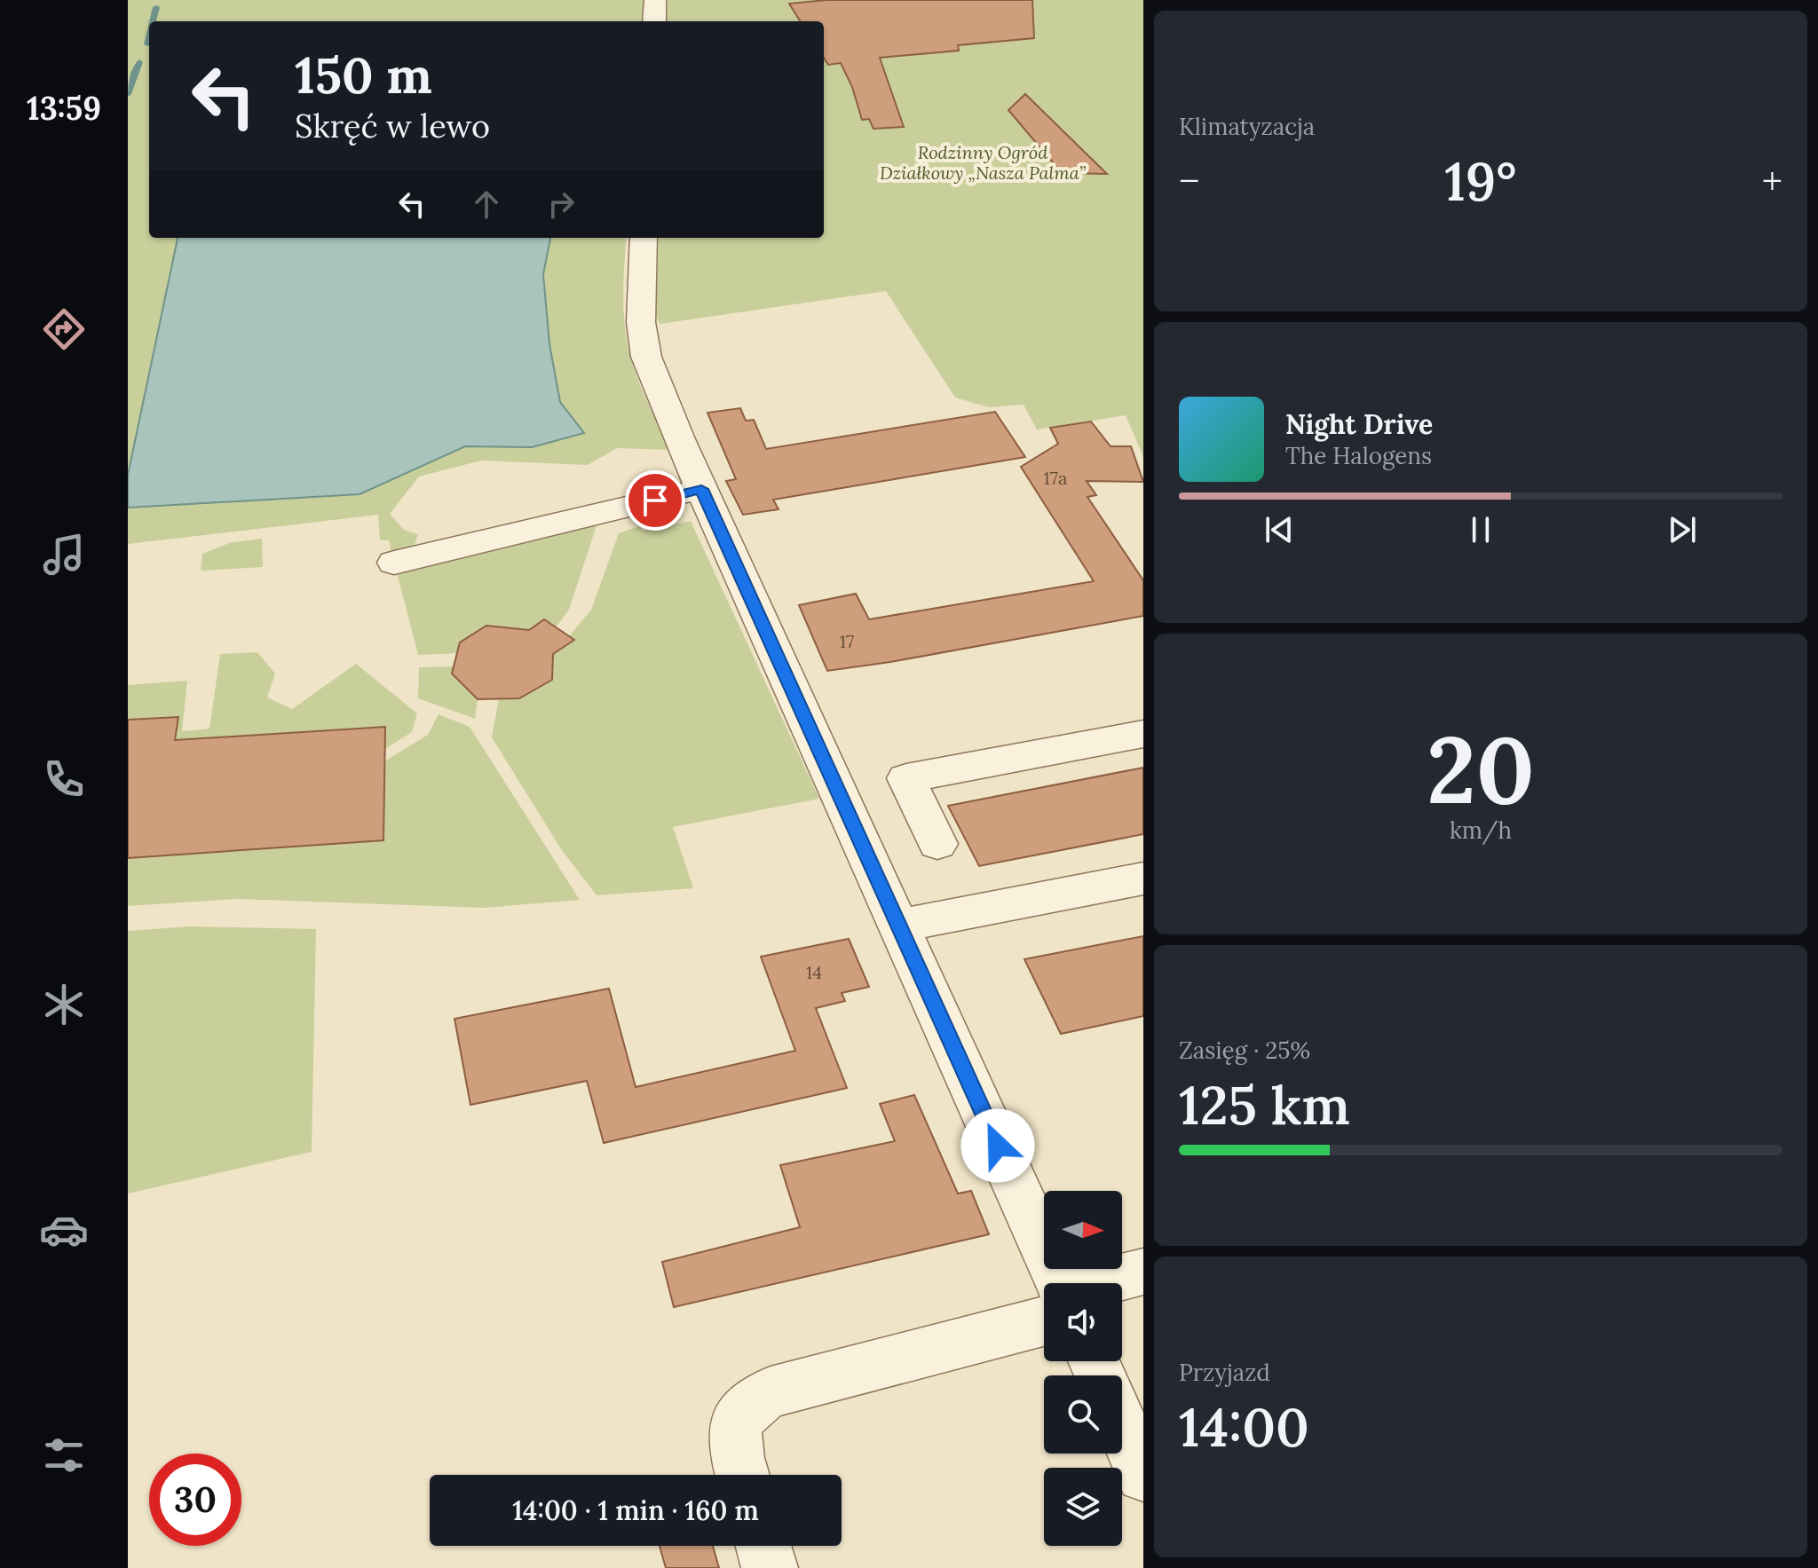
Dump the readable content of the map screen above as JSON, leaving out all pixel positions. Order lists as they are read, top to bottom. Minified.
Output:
{"parks":["Rodzinny Ogród Działkowy „Nasza Palma”"],"house_numbers":["17a","17","14"],"north":"right","page":{"tabs":"13:59","tile":["Klimatyzacja",["20","km/h"],["Zasięg · 25%","125 km"],["Przyjazd","14:00"]],"turn":["150 m","Skręć w lewo"],"heat":["−","19°","+"],"song":["Night Drive","The Halogens"],"limit":"30","trip":"14:00 · 1 min · 160 m"}}
